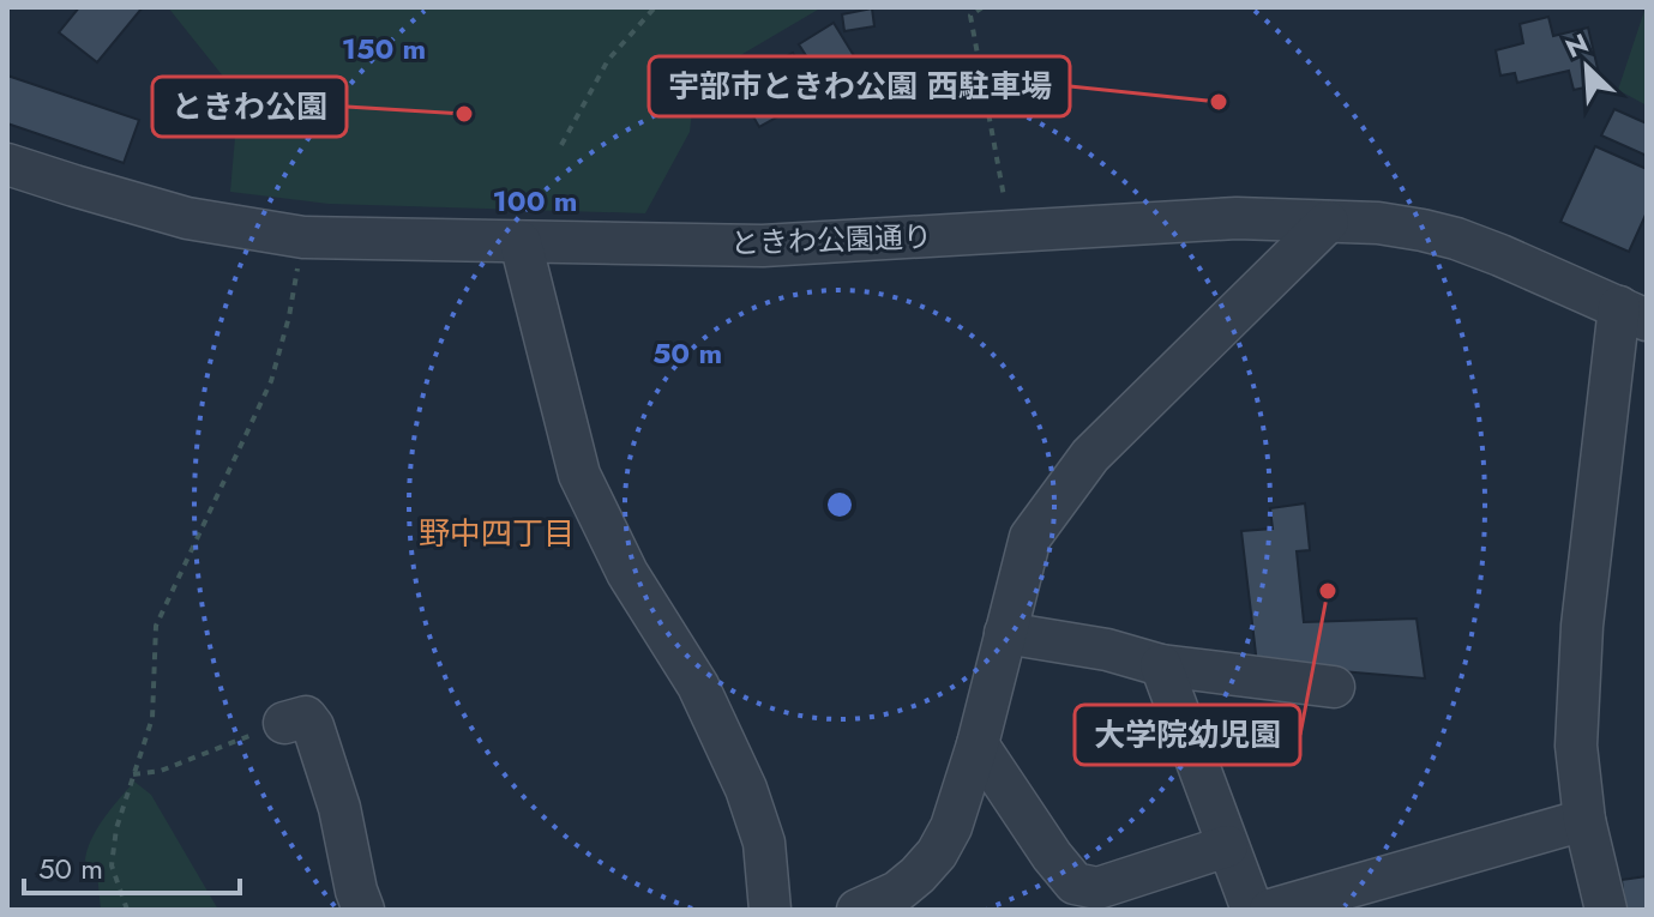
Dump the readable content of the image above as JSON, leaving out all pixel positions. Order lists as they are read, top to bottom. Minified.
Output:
{"streets":{"street":["ときわ公園通り"]},"districts":["野中四丁目"],"places":["宇部市ときわ公園 西駐車場","ときわ公園","大学院幼児園"],"scale_bar":"50 m","north":"top left","rings":["150 m","100 m","50 m"]}
